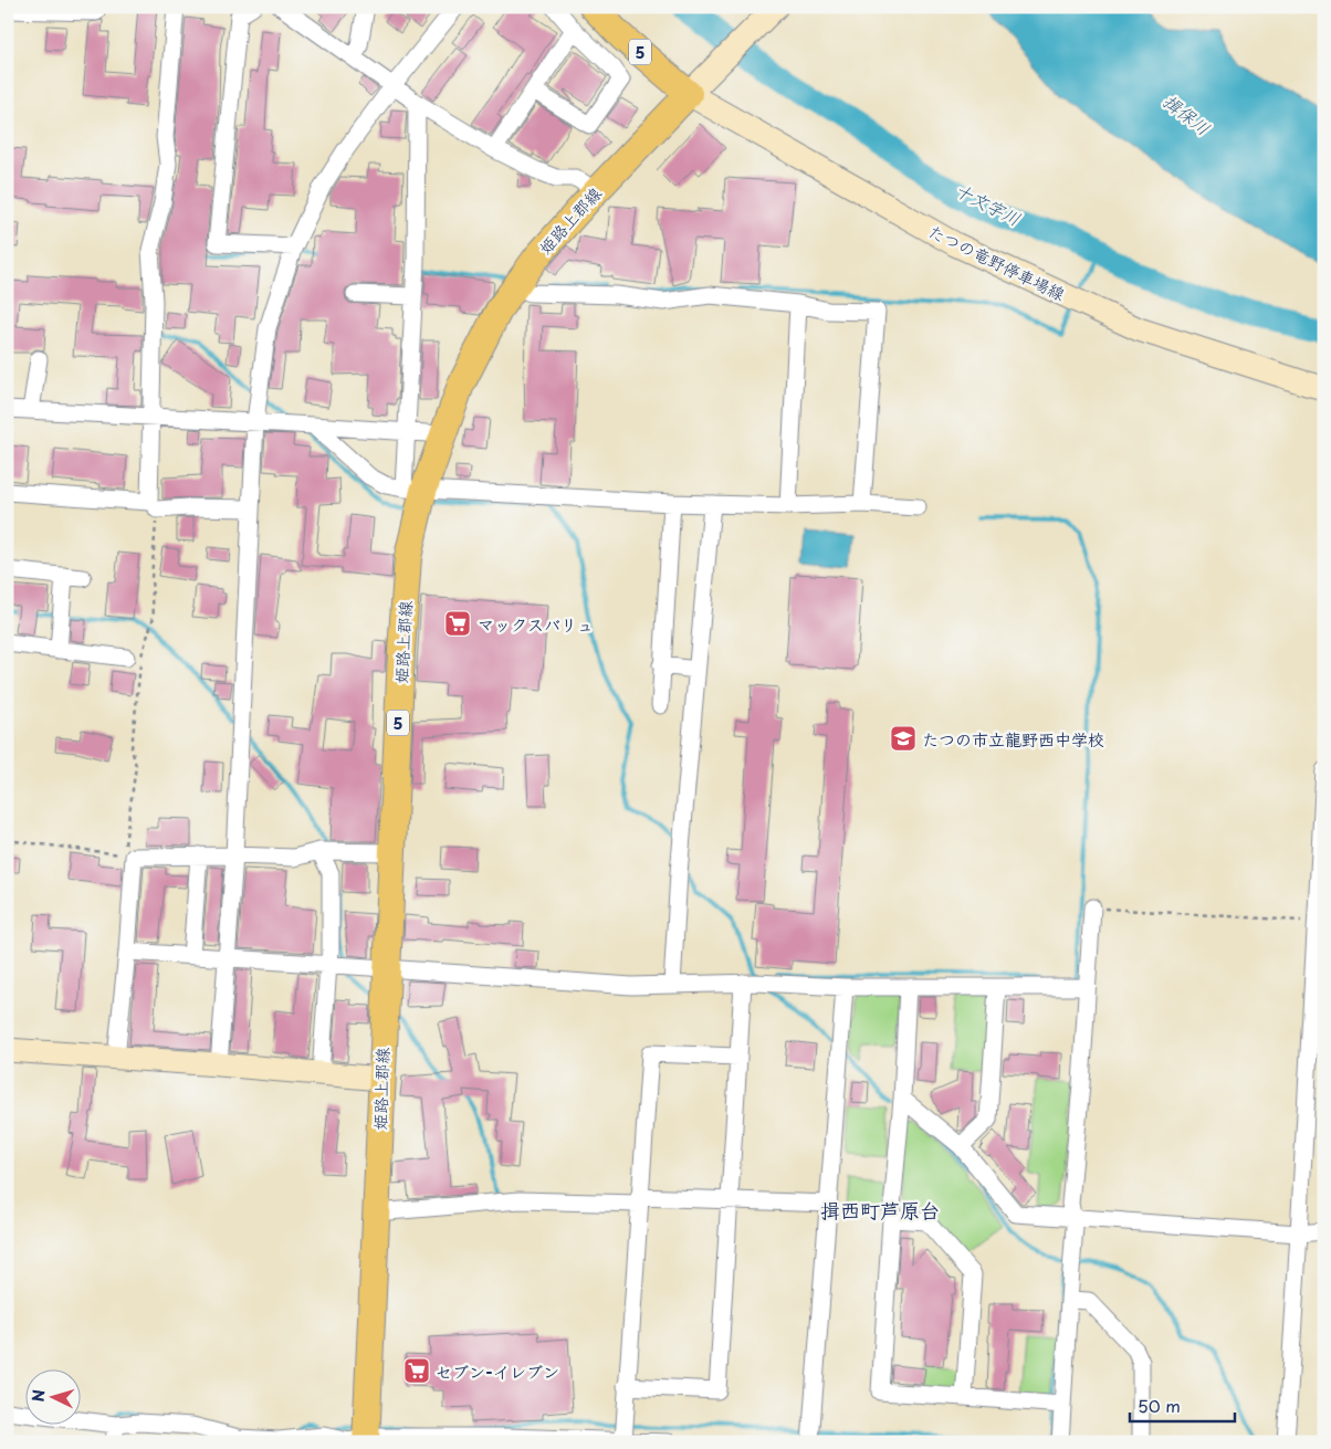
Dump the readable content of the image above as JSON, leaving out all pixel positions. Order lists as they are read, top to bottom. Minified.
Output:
{"streets":{"main road":["5","姫路上郡線","たつの竜野停車場線"]},"crossings":[["5","姫路上郡線"],["5","たつの竜野停車場線"],["姫路上郡線","たつの竜野停車場線"]],"districts":["揖西町芦原台"],"water":["揖保川","十文字川"],"places":{"supermarket":["マックスバリュ","セブン-イレブン"],"school or university":["たつの市立龍野西中学校"]},"scale_bar":"50 m","north":"left"}
